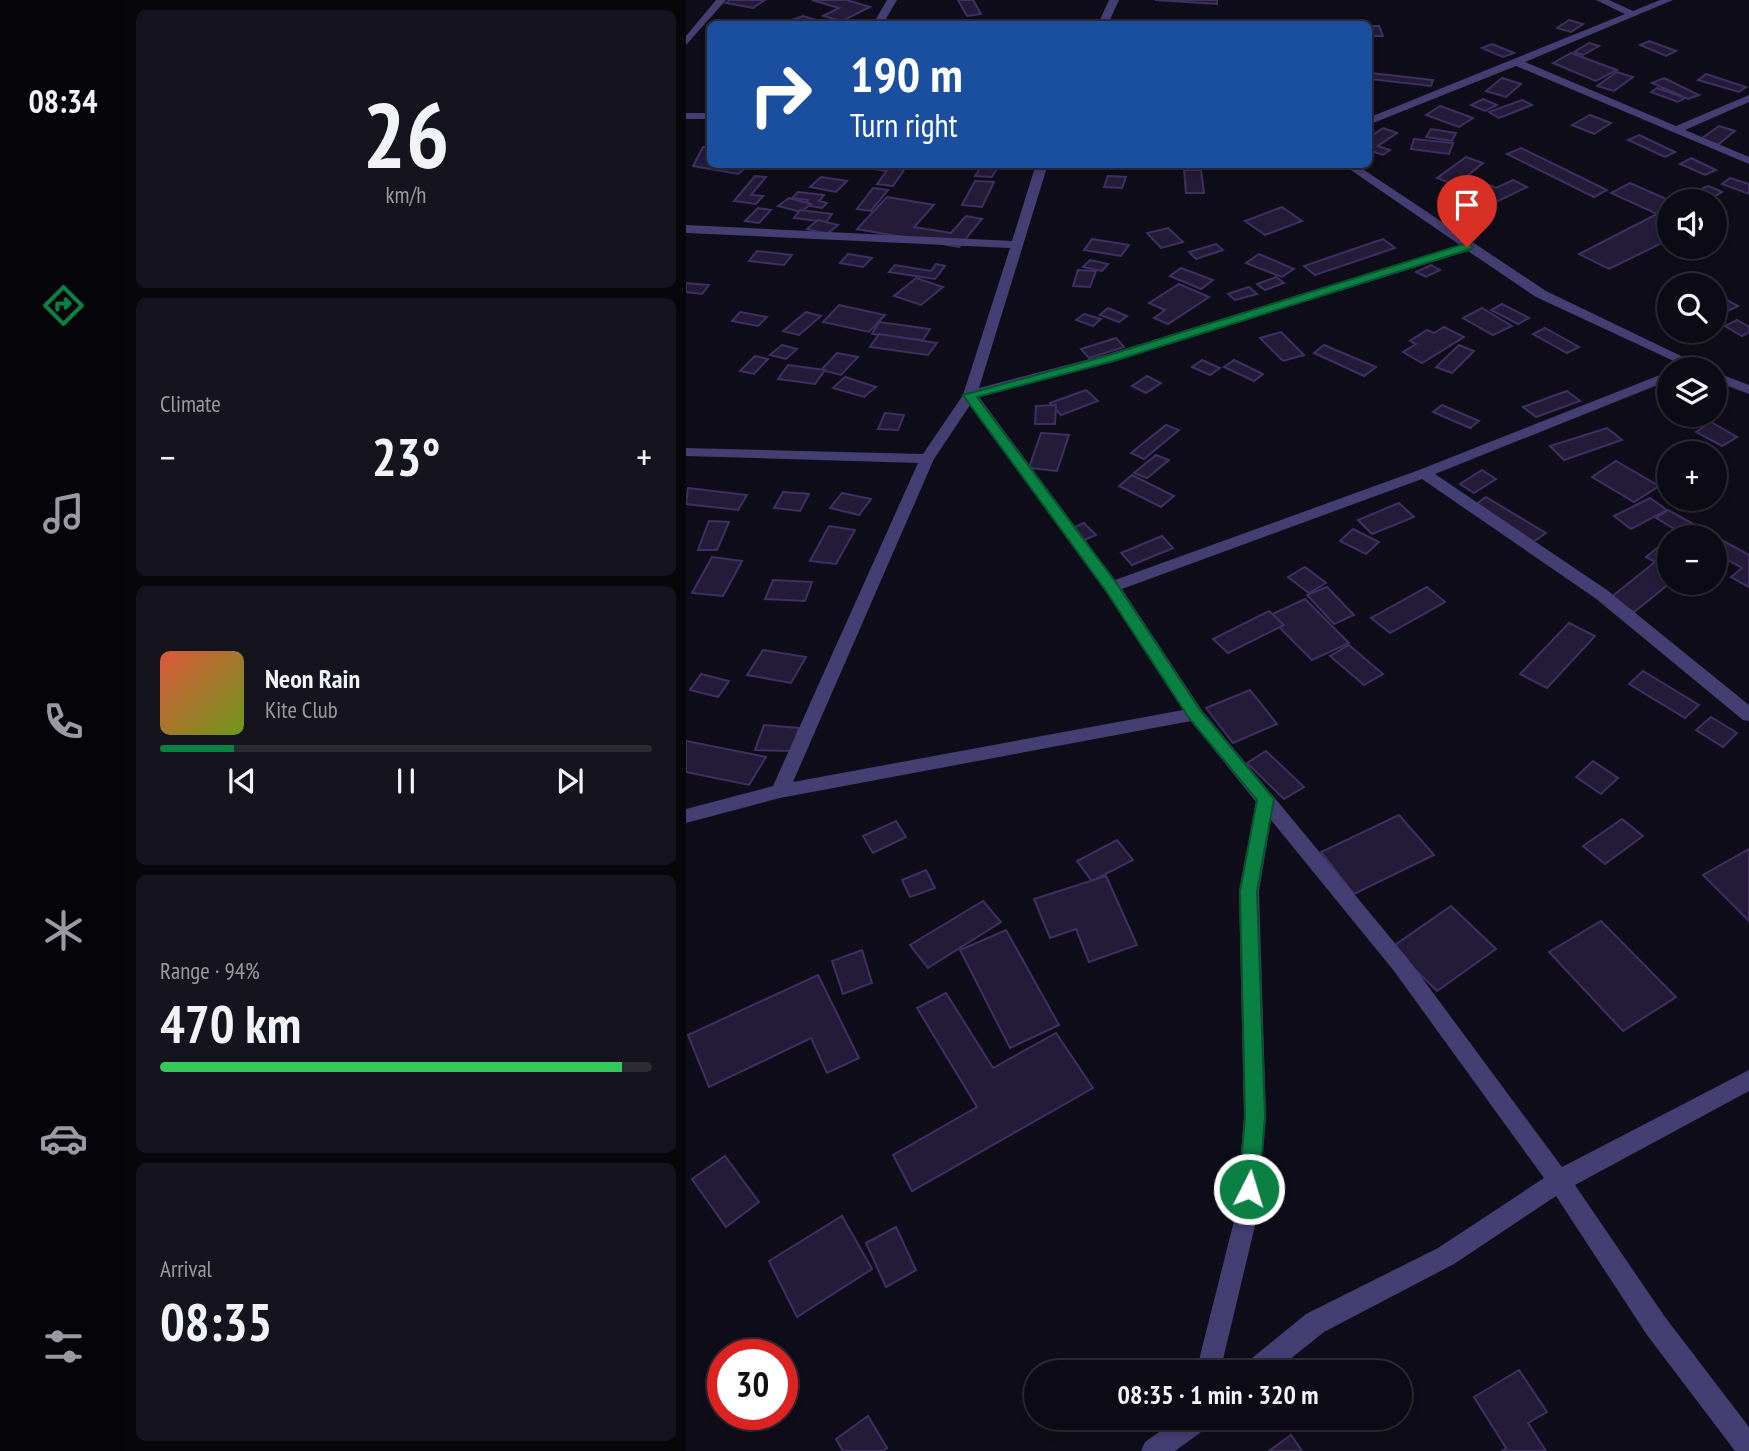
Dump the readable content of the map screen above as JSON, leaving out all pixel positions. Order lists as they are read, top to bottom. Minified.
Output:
{"page":{"tabs":"08:34","tile":[["26","km/h"],"Climate",["Range · 94%","470 km"],["Arrival","08:35"]],"turn":["190 m","Turn right"],"map_buttons":["+","−"],"heat":["−","23°","+"],"song":["Neon Rain","Kite Club"],"limit":"30","trip":"08:35 · 1 min · 320 m"}}
